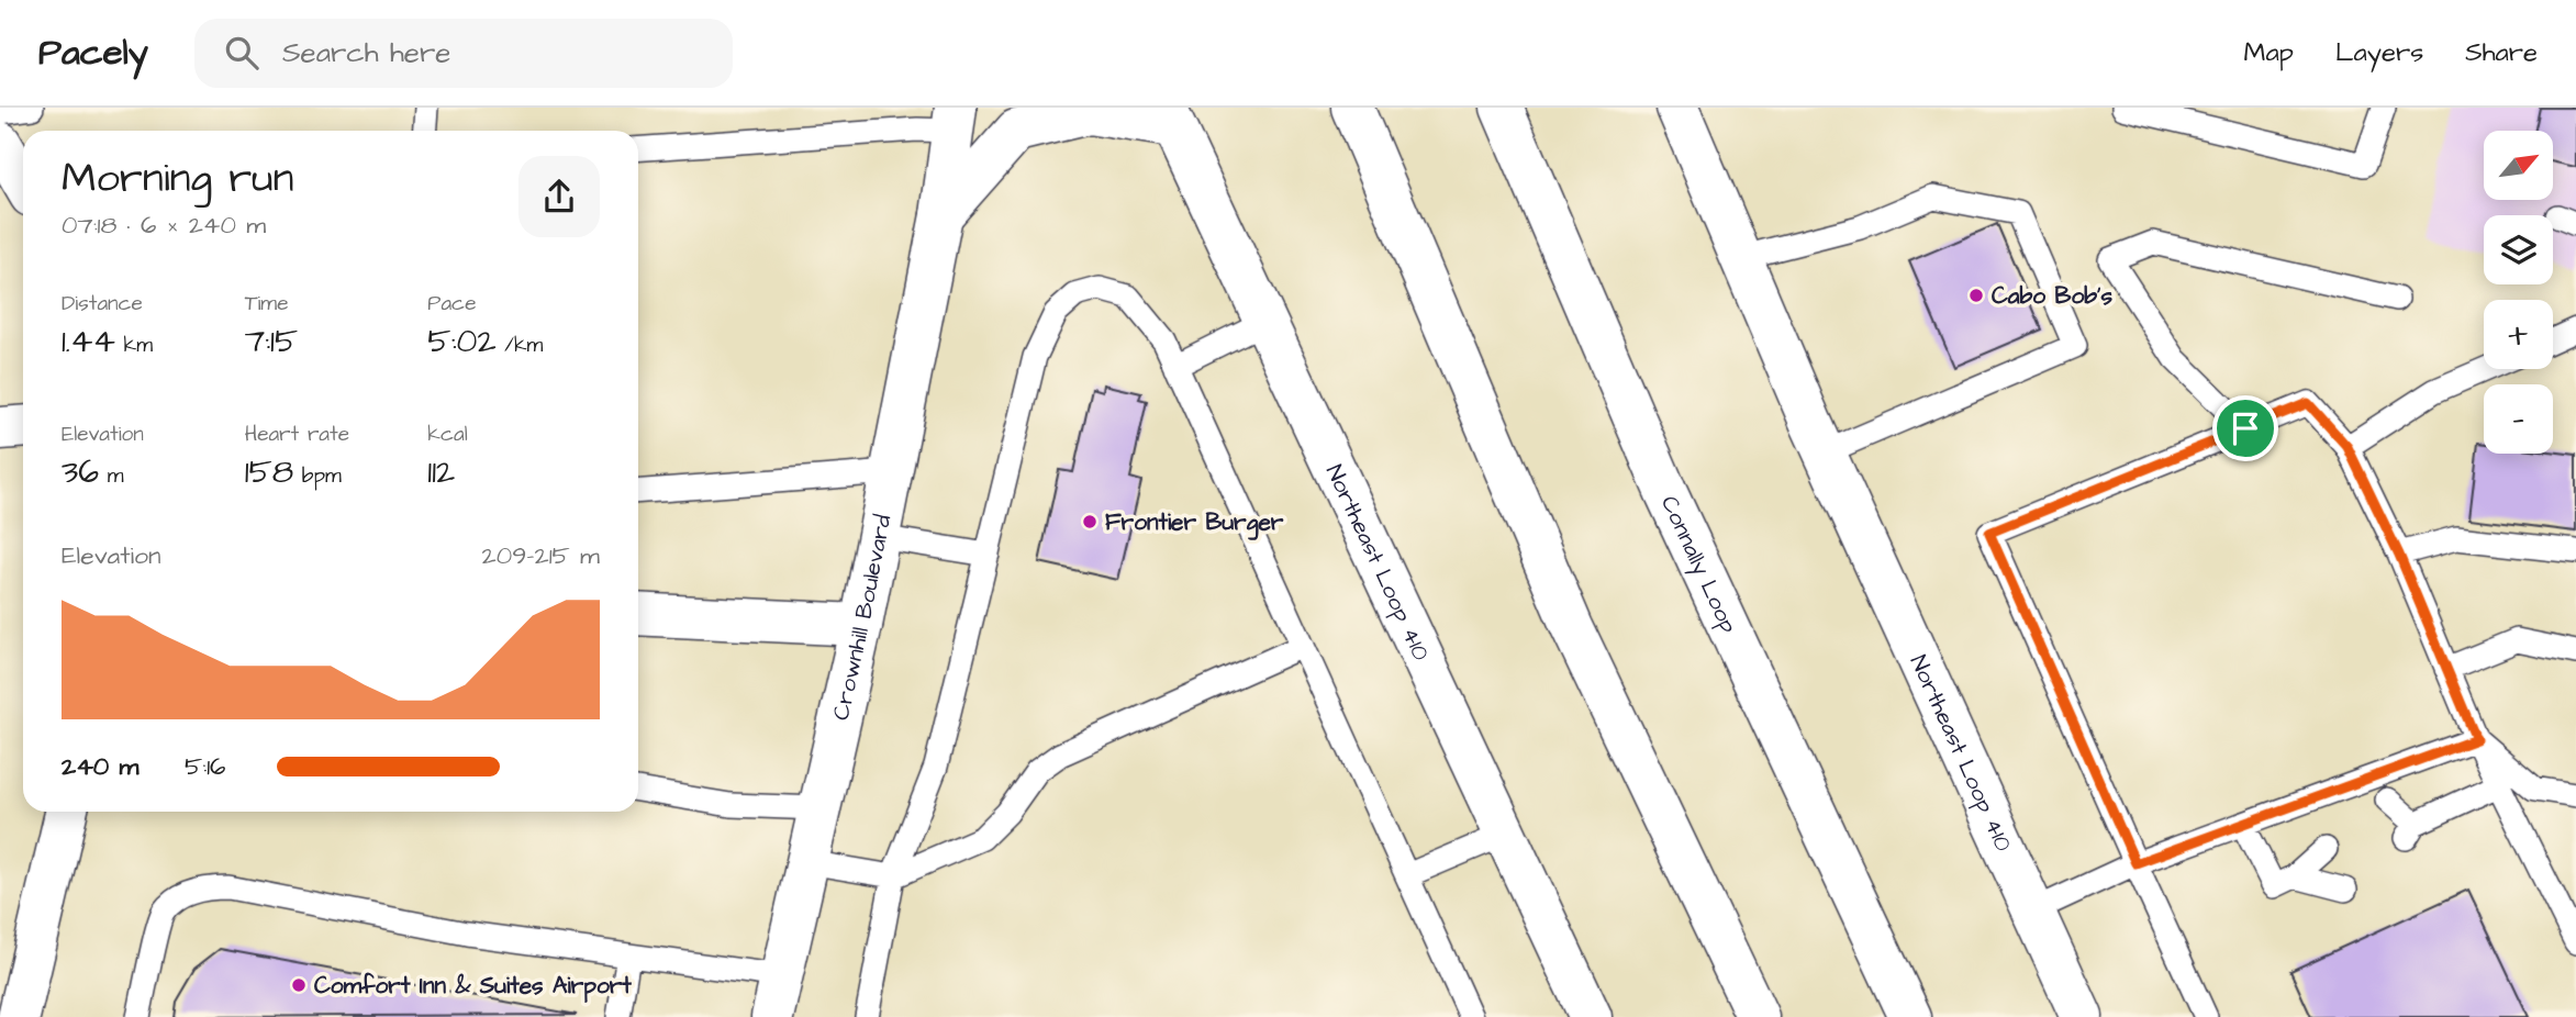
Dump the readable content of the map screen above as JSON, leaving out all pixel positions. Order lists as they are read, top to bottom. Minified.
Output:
{"streets":{"main road":["Northeast Loop 410","Connally Loop","Crownhill Boulevard"]},"places":["Cabo Bob's","Frontier Burger","Comfort Inn & Suites Airport"],"north":"top right","page":{"header":"Pacely","search":"Search here","nav":["Map","Layers","Share"],"map_buttons":["+","−"],"heading":["Morning run","07:18 · 6 × 240 m"],"stats":[["Distance","1.44 km"],["Time","7:15"],["Pace","5:02 /km"],["Elevation","36 m"],["Heart rate","158 bpm"],["kcal","112"]],"chart":["Elevation","209–215 m"],"list":[{"name":"240 m","note":"5:16"}]}}
